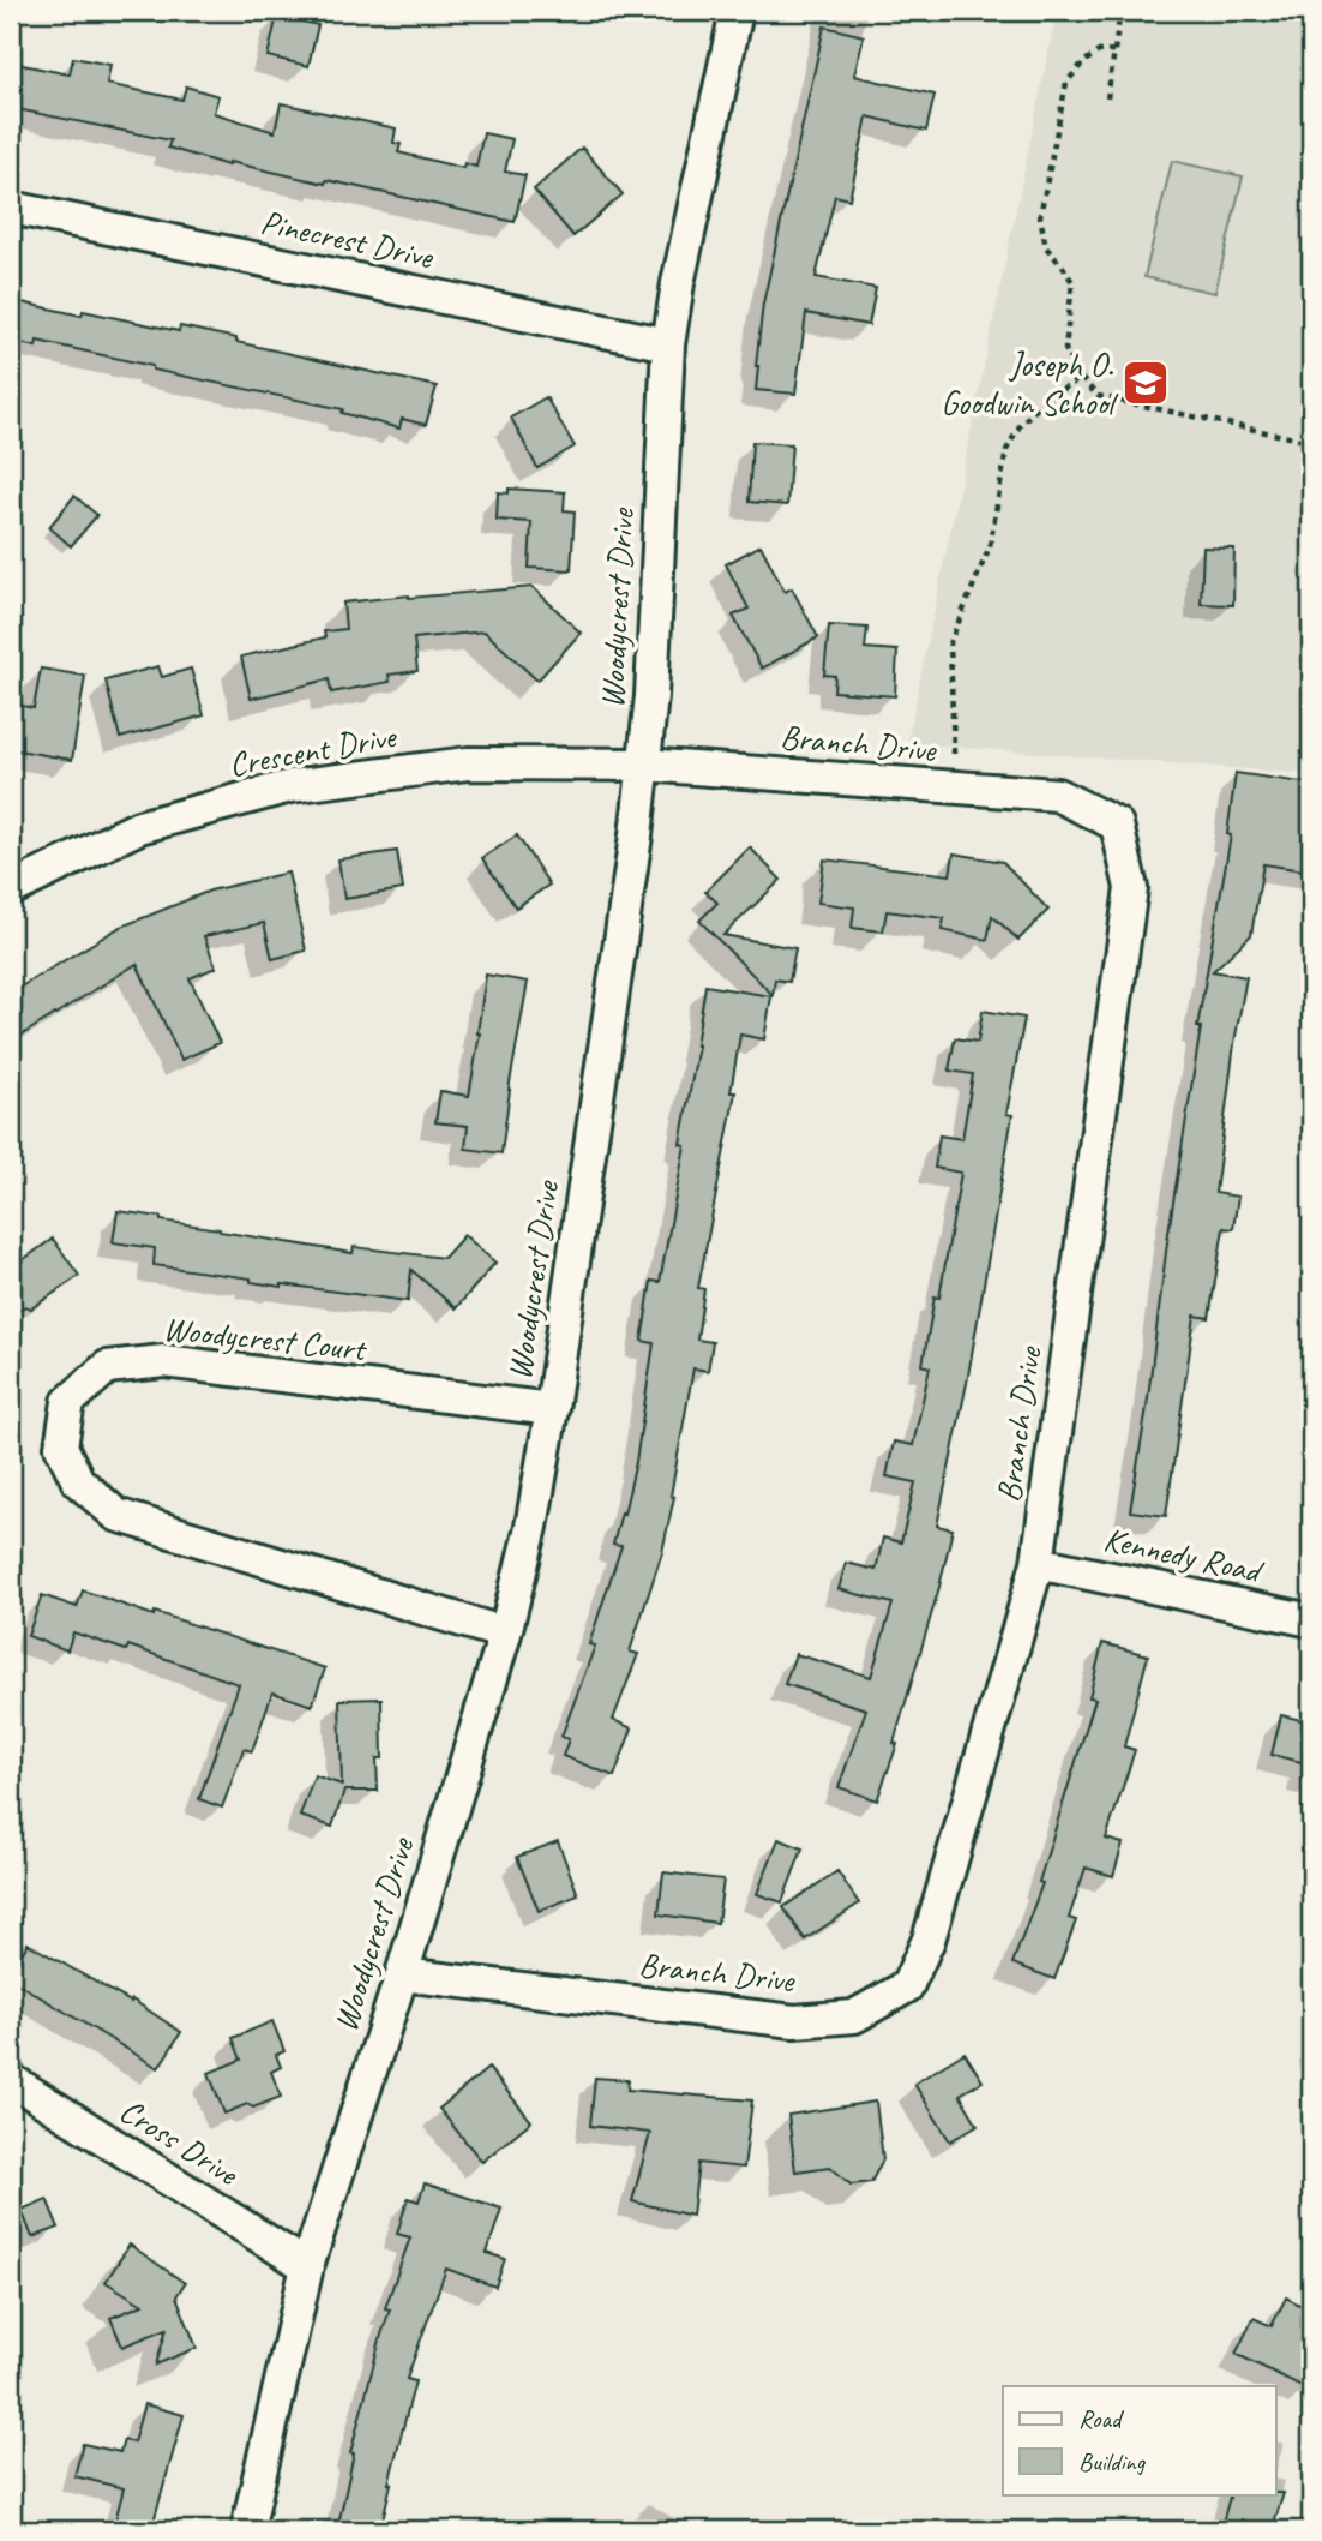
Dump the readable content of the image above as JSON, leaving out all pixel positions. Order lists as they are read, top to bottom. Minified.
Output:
{"streets":{"street":["Pinecrest Drive","Woodycrest Drive","Branch Drive","Crescent Drive","Woodycrest Court","Kennedy Road","Cross Drive"]},"crossings":[["Pinecrest Drive","Woodycrest Drive"],["Woodycrest Drive","Branch Drive"],["Woodycrest Drive","Crescent Drive"],["Woodycrest Drive","Woodycrest Court"],["Woodycrest Drive","Cross Drive"],["Branch Drive","Crescent Drive"],["Branch Drive","Kennedy Road"]],"places":{"school or university":["Joseph O. Goodwin School"]},"legend":["Road","Building"]}
